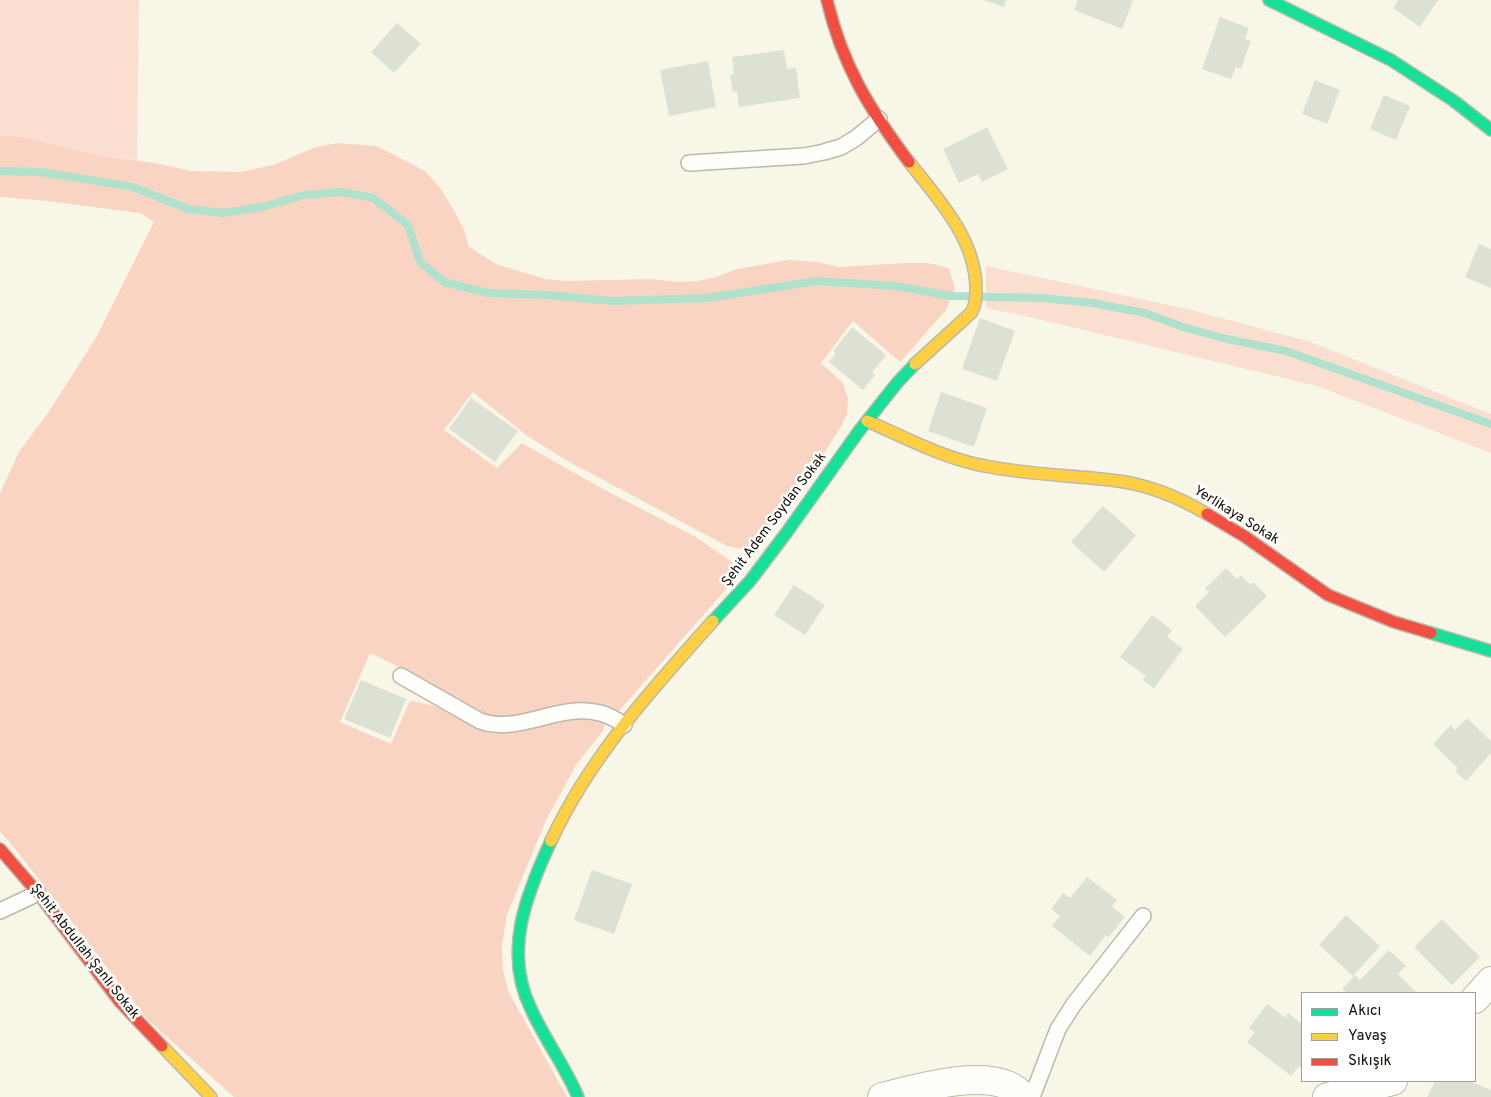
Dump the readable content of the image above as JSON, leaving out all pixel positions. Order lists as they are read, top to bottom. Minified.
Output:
{"streets":{"street":["Yerlikaya Sokak","Şehit Adem Soydan Sokak","Şehit Abdullah Şanlı Sokak"]},"crossings":[["Yerlikaya Sokak","Şehit Adem Soydan Sokak"]],"legend":["Akıcı","Yavaş","Sıkışık"]}
